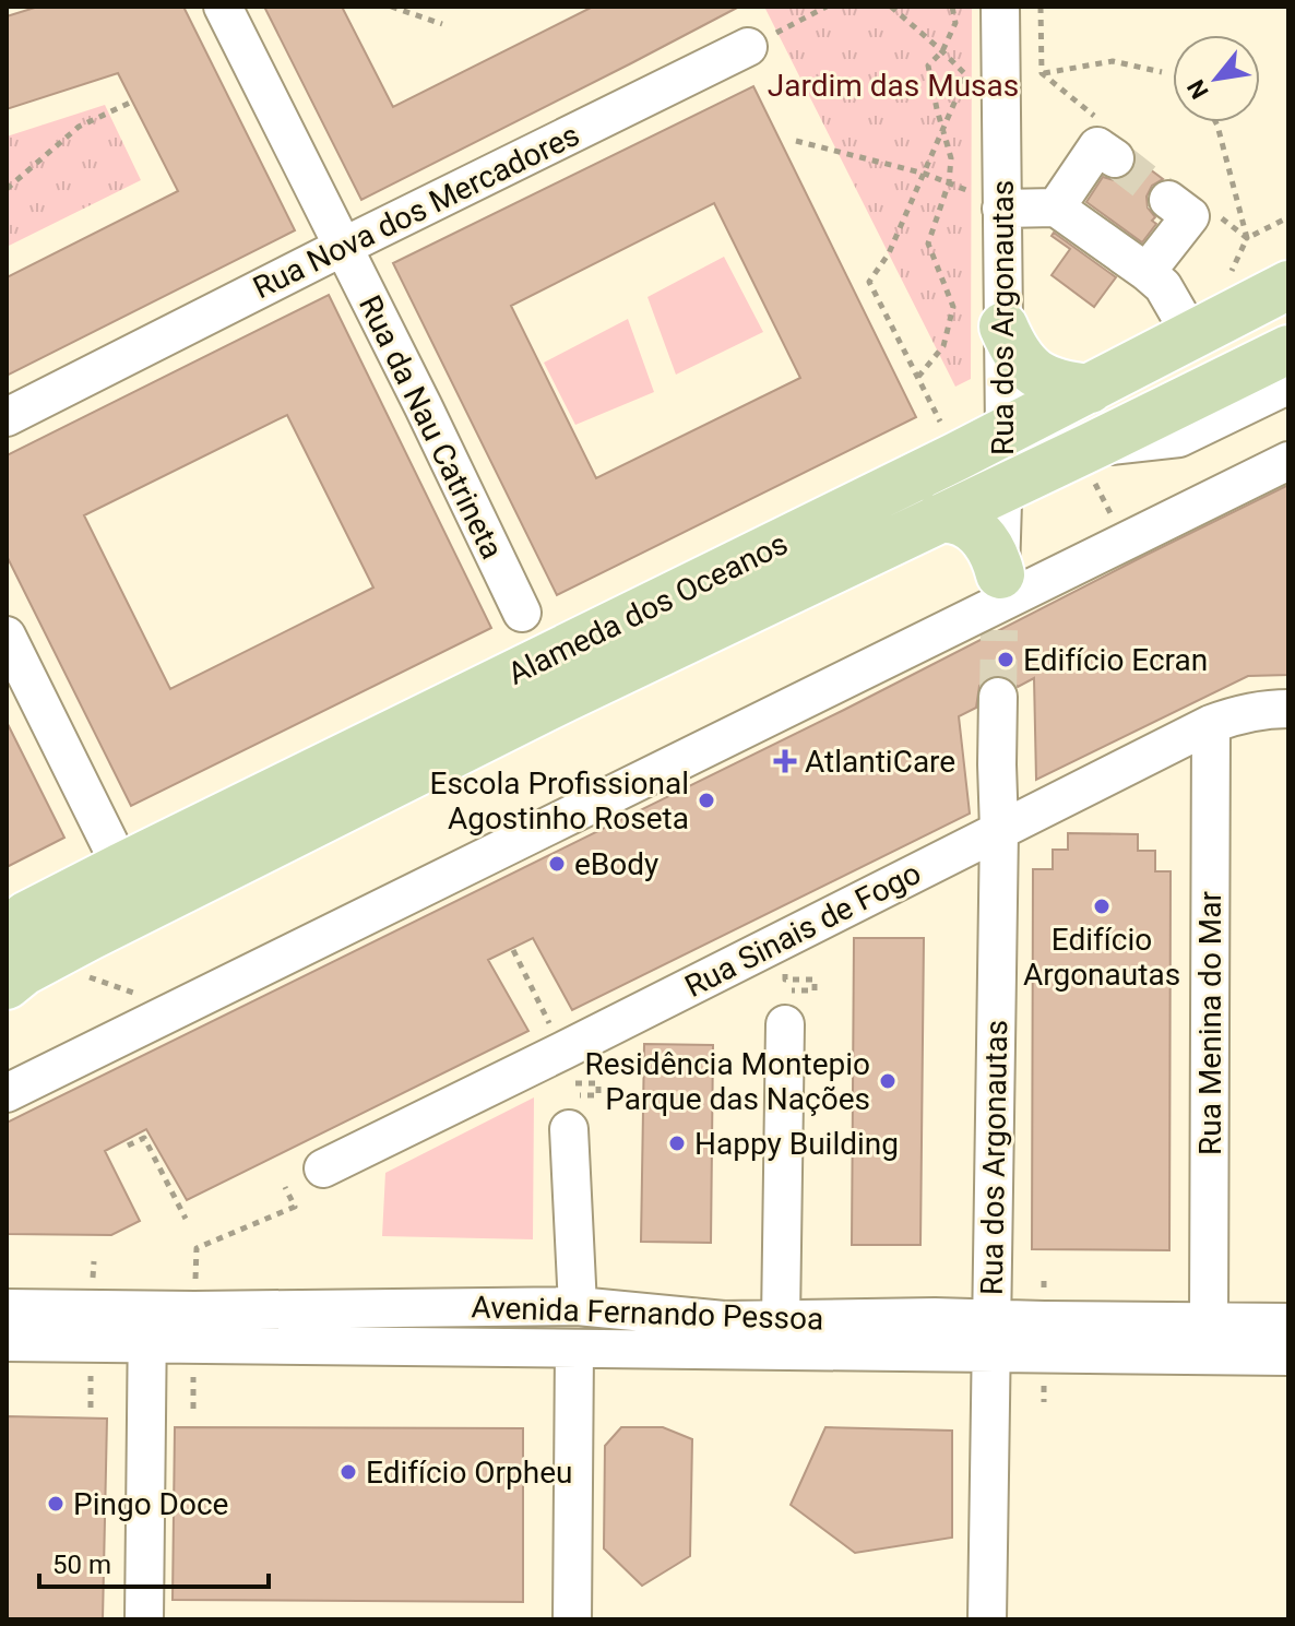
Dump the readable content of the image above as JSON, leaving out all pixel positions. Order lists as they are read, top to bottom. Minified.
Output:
{"streets":{"main road":["Alameda dos Oceanos"],"street":["Rua Nova dos Mercadores","Rua dos Argonautas","Rua da Nau Catrineta","Rua Sinais de Fogo","Rua Menina do Mar","Avenida Fernando Pessoa"]},"crossings":[["Rua Nova dos Mercadores","Rua da Nau Catrineta"],["Rua dos Argonautas","Alameda dos Oceanos"],["Rua dos Argonautas","Rua Sinais de Fogo"],["Rua dos Argonautas","Avenida Fernando Pessoa"],["Rua Sinais de Fogo","Rua Menina do Mar"],["Rua Menina do Mar","Avenida Fernando Pessoa"]],"parks":["Jardim das Musas"],"places":{"other":["Edifício Ecran","Escola Profissional Agostinho Roseta","eBody","Edifício Argonautas","Residência Montepio Parque das Nações","Happy Building","Edifício Orpheu","Pingo Doce"],"health":["AtlantiCare"]},"scale_bar":"50 m","north":"bottom left"}
